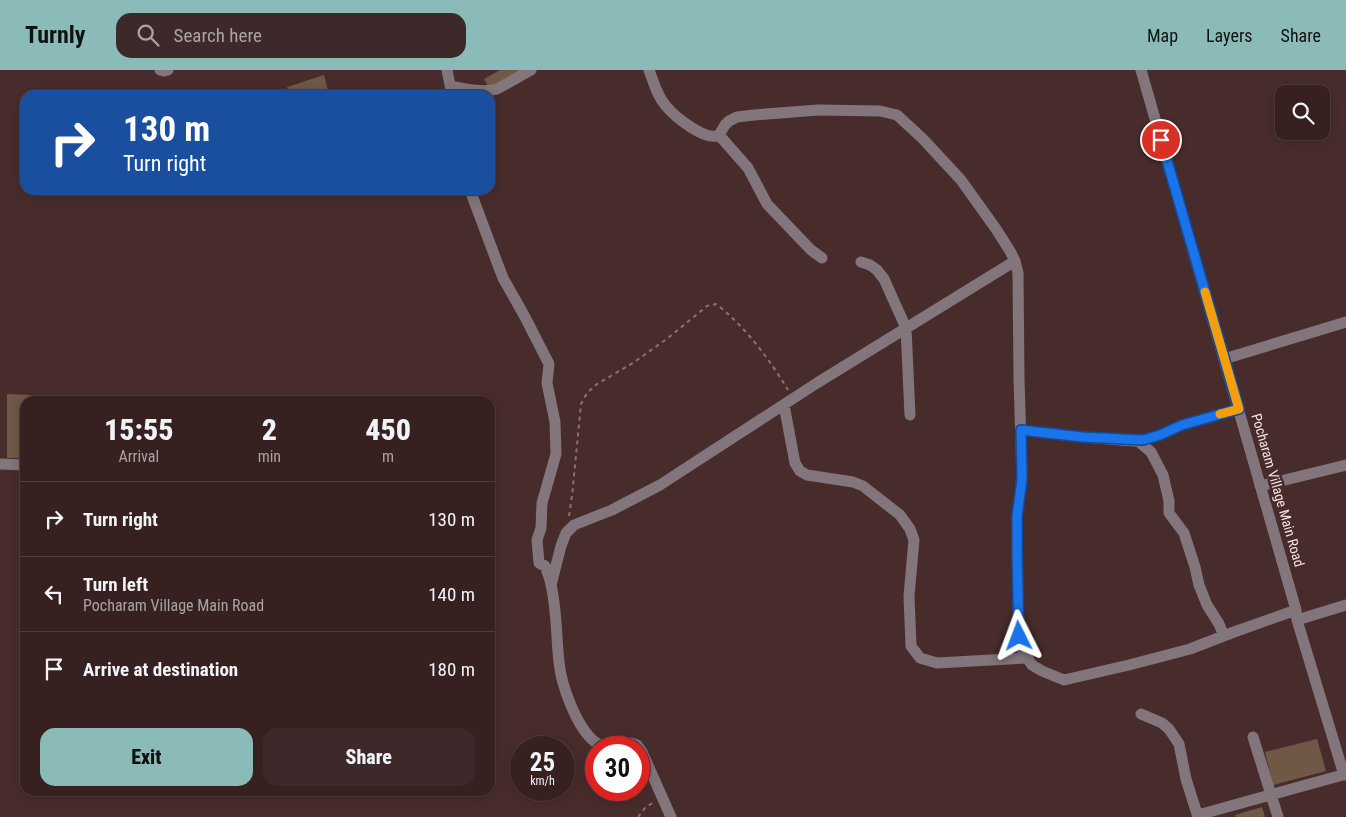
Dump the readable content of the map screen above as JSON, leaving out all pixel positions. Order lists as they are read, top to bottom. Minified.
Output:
{"streets":{"street":["Pocharam Village Main Road"]},"page":{"header":"Turnly","search":"Search here","nav":["Map","Layers","Share"],"turn":["130 m","Turn right"],"eta":["15:55","Arrival","2","min","450","m"],"list":[{"name":"Turn right","value":"130 m"},{"name":"Turn left","note":"Pocharam Village Main Road","value":"140 m"},{"name":"Arrive at destination","value":"180 m"}],"buttons":["Exit","Share"],"speed":"25 km/h","limit":"30"}}
